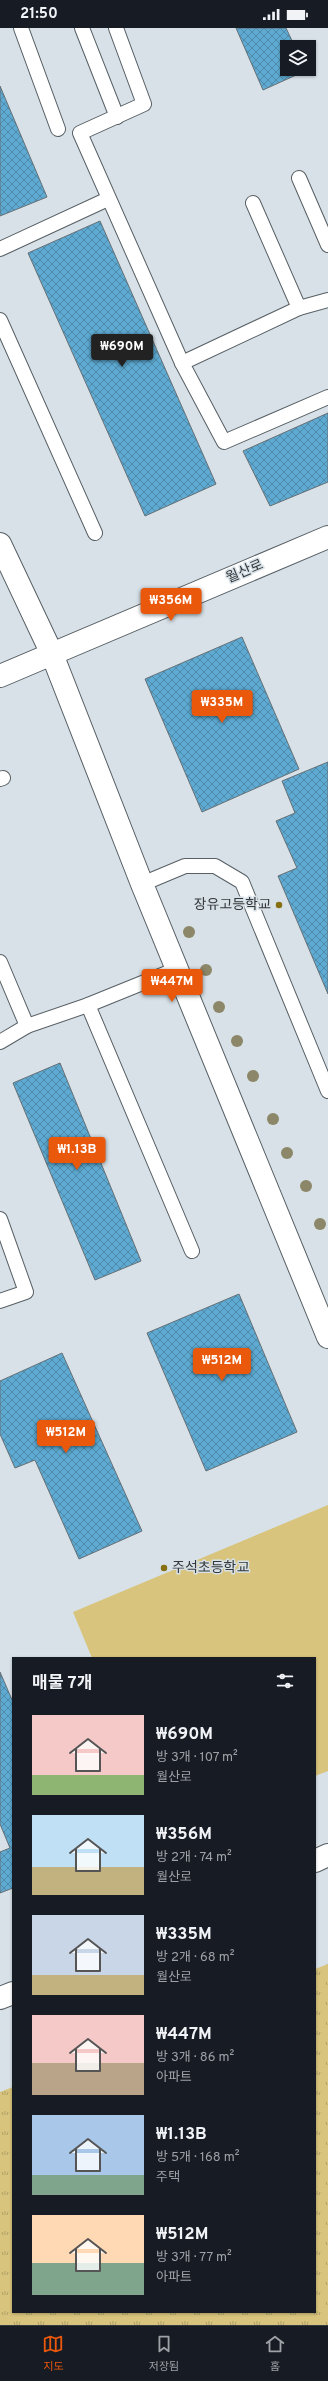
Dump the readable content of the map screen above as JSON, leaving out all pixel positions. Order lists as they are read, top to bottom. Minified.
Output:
{"streets":{"street":["월산로"]},"places":["장유고등학교","주석초등학교"],"page":{"status":"21:50","price":["₩690M","₩356M","₩335M","₩447M","₩1.13B","₩512M","₩512M"],"heading":"매물 7개","list":[{"name":"₩690M","note":"방 3개 · 107 m² · 월산로"},{"name":"₩356M","note":"방 2개 · 74 m² · 월산로"},{"name":"₩335M","note":"방 2개 · 68 m² · 월산로"},{"name":"₩447M","note":"방 3개 · 86 m² · 아파트"},{"name":"₩1.13B","note":"방 5개 · 168 m² · 주택"},{"name":"₩512M","note":"방 3개 · 77 m² · 아파트"}],"tabs":["지도","저장됨","홈"]}}
